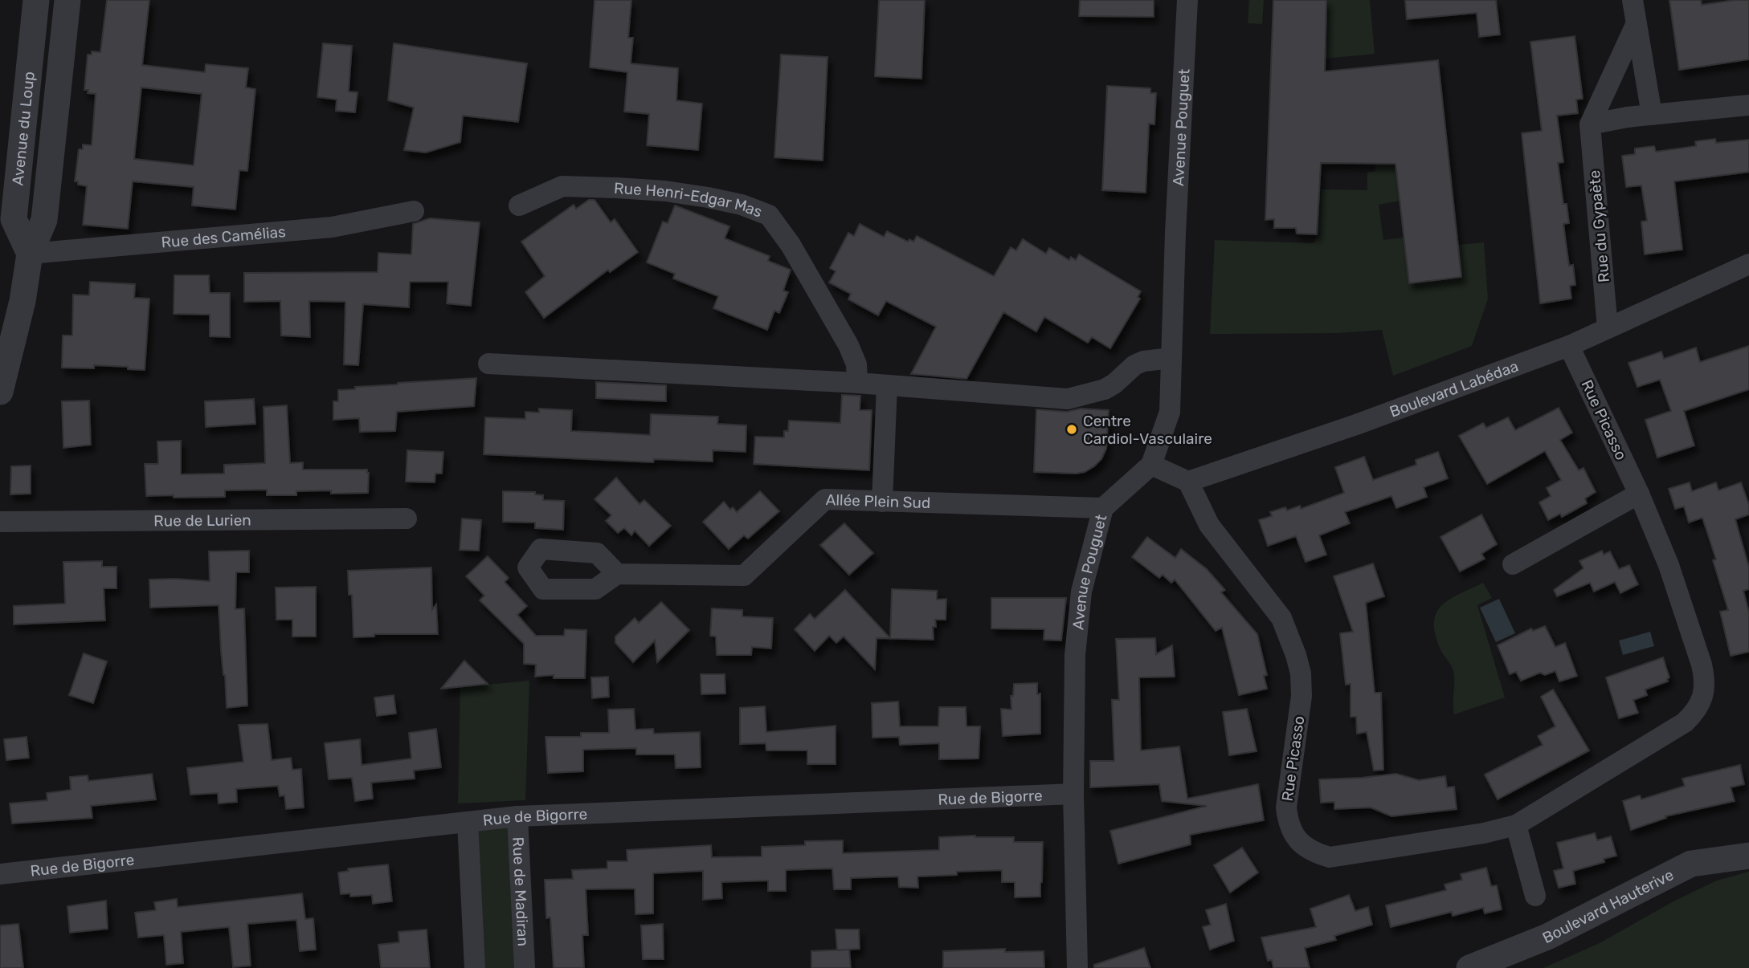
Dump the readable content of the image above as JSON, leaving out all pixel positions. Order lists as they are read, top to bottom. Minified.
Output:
{"streets":{"street":["Avenue Pouguet","Avenue du Loup","Rue Henri-Edgar Mas","Rue du Gypaète","Rue des Camélias","Boulevard Labédaa","Rue Picasso","Allée Plein Sud","Rue de Lurien","Rue de Bigorre","Rue de Madiran","Boulevard Hauterive"]},"crossings":[["Avenue Pouguet","Allée Plein Sud"],["Avenue Pouguet","Rue de Bigorre"],["Avenue du Loup","Rue des Camélias"],["Rue du Gypaète","Boulevard Labédaa"],["Boulevard Labédaa","Rue Picasso"],["Rue de Bigorre","Rue de Madiran"]],"places":["Centre Cardiol-Vasculaire"]}
